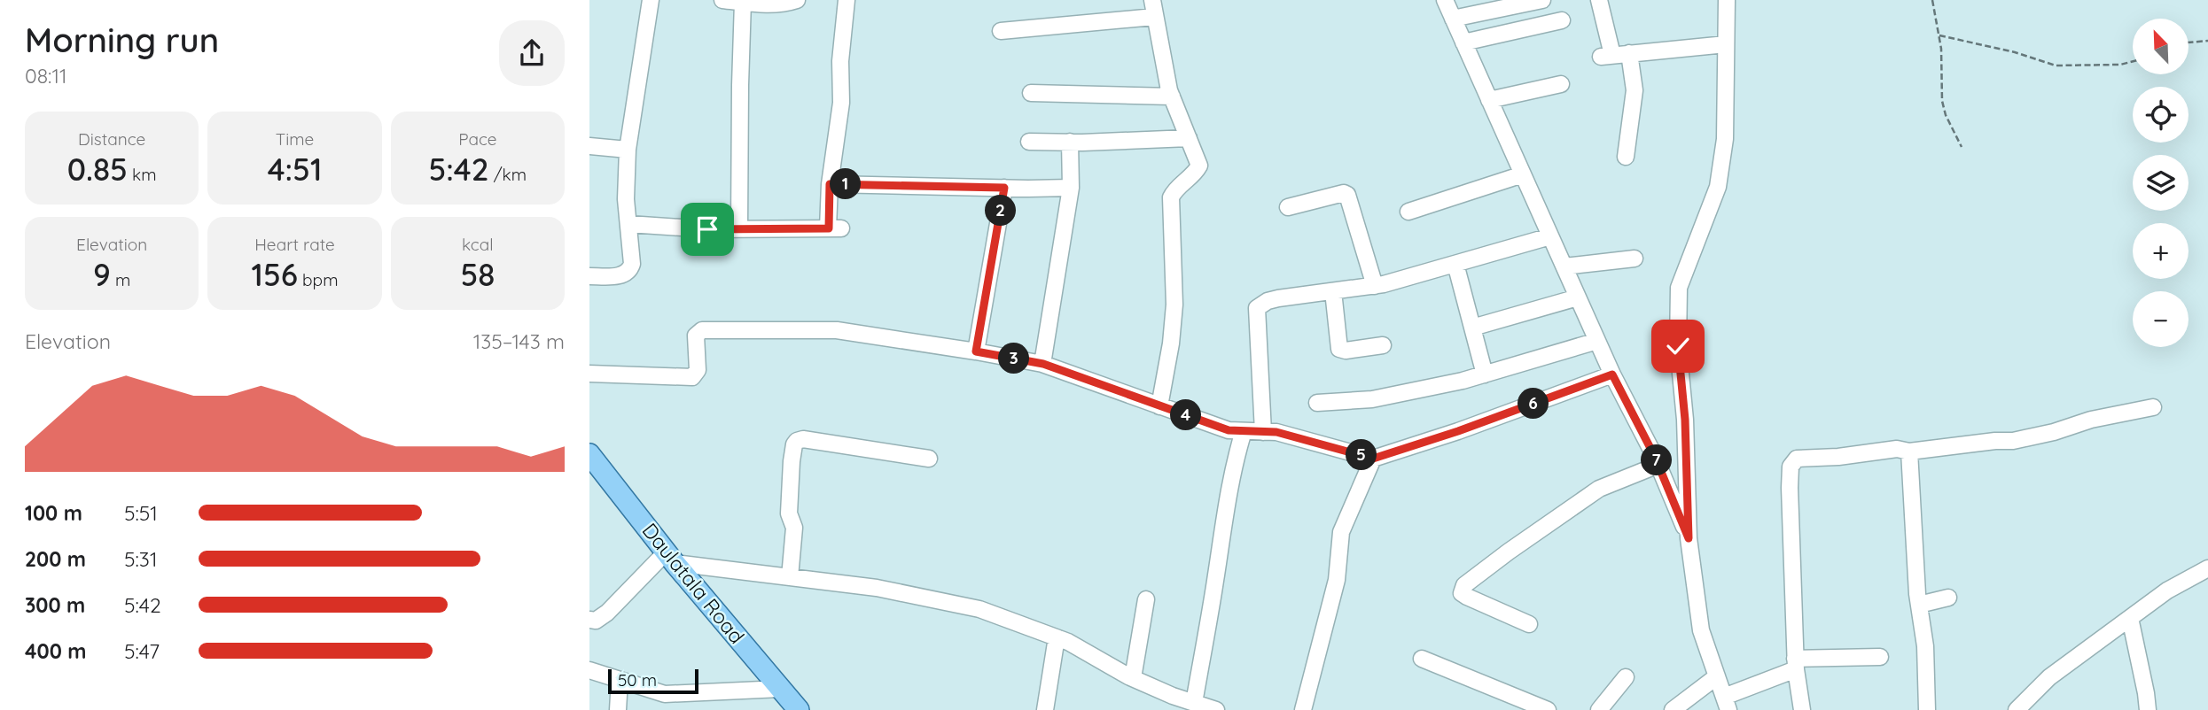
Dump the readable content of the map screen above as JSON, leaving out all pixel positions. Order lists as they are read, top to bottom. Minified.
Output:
{"streets":{"main road":["Daulatala Road"]},"scale_bar":"50 m","north":"top left","page":{"heading":["Morning run","08:11"],"map_buttons":["+","−"],"stats":[["Distance","0.85 km"],["Time","4:51"],["Pace","5:42 /km"],["Elevation","9 m"],["Heart rate","156 bpm"],["kcal","58"]],"pins":["1","2","3","6","4","5","7"],"chart":["Elevation","135–143 m"],"list":[{"name":"100 m","note":"5:51"},{"name":"200 m","note":"5:31"},{"name":"300 m","note":"5:42"},{"name":"400 m","note":"5:47"}],"scale":"50 m"}}
